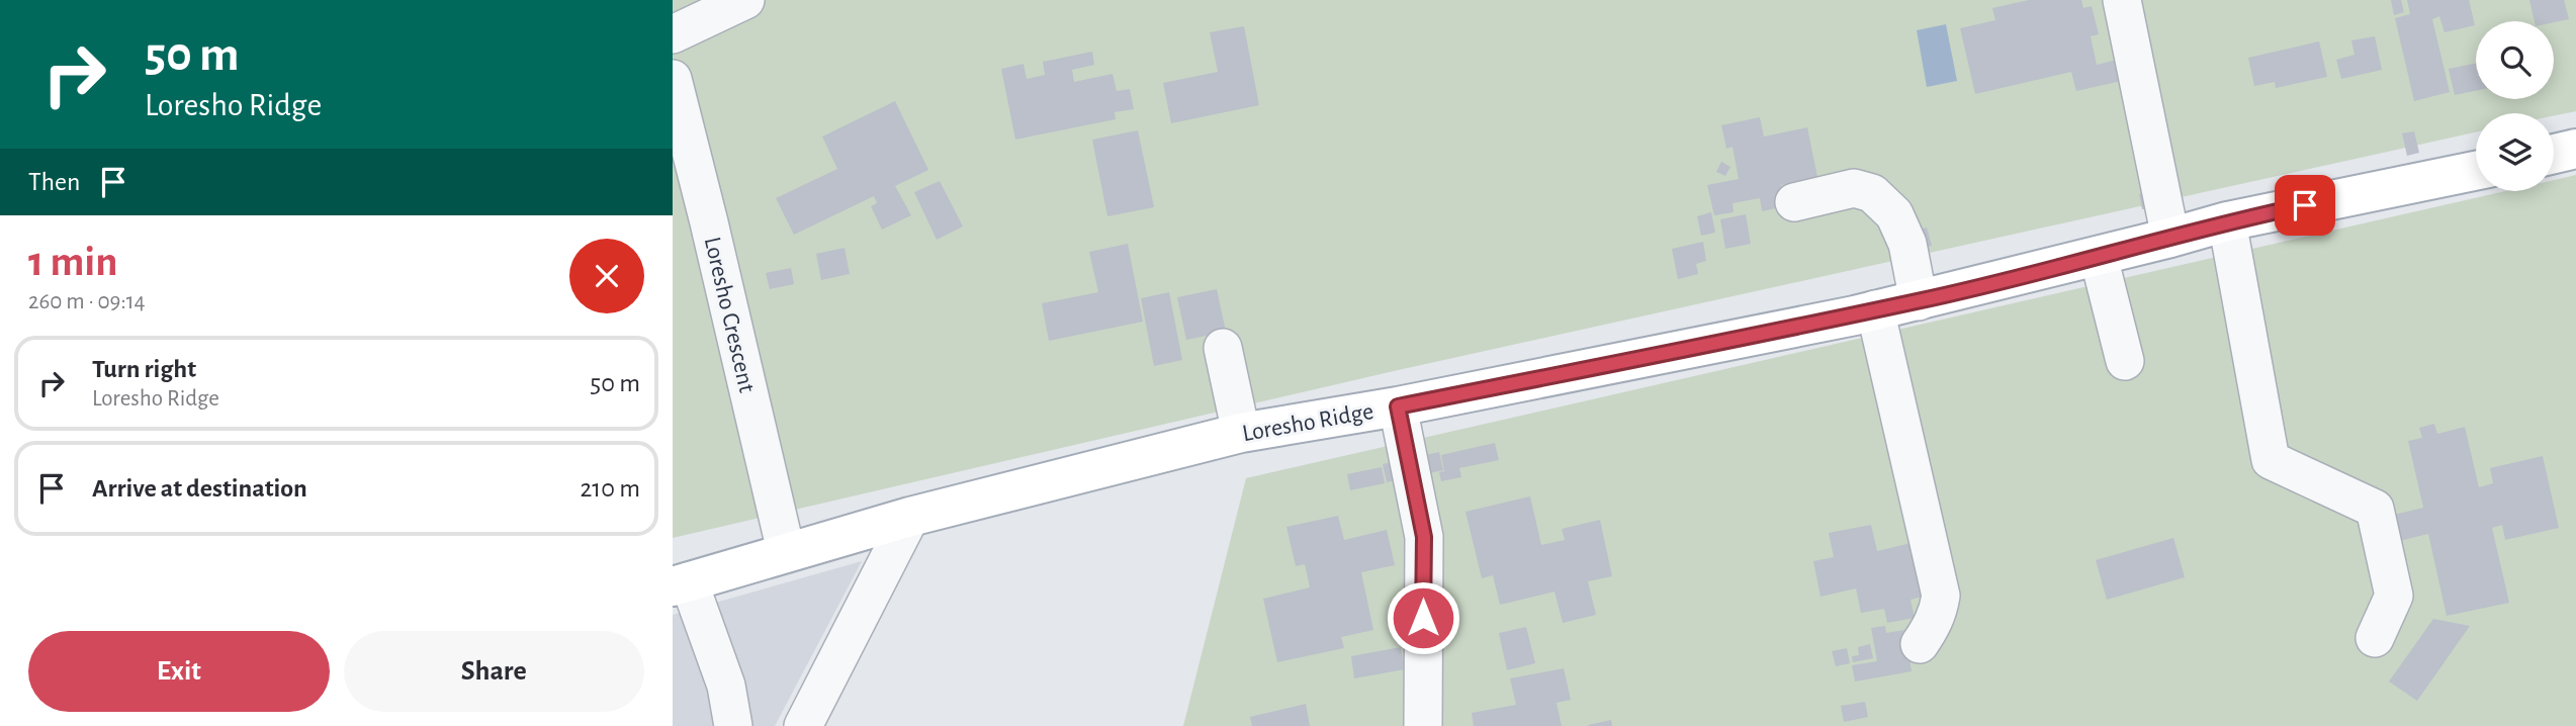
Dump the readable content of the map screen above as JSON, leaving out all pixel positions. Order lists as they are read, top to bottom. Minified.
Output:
{"streets":{"main road":["Loresho Ridge"],"street":["Loresho Crescent"]},"crossings":[["Loresho Crescent","Loresho Ridge"]],"page":{"turn":["50 m","Loresho Ridge"],"then":"Then","heading":["1 min","260 m · 09:14"],"list":[{"name":"Turn right","note":"Loresho Ridge","value":"50 m"},{"name":"Arrive at destination","value":"210 m"}],"buttons":["Exit","Share"]}}
